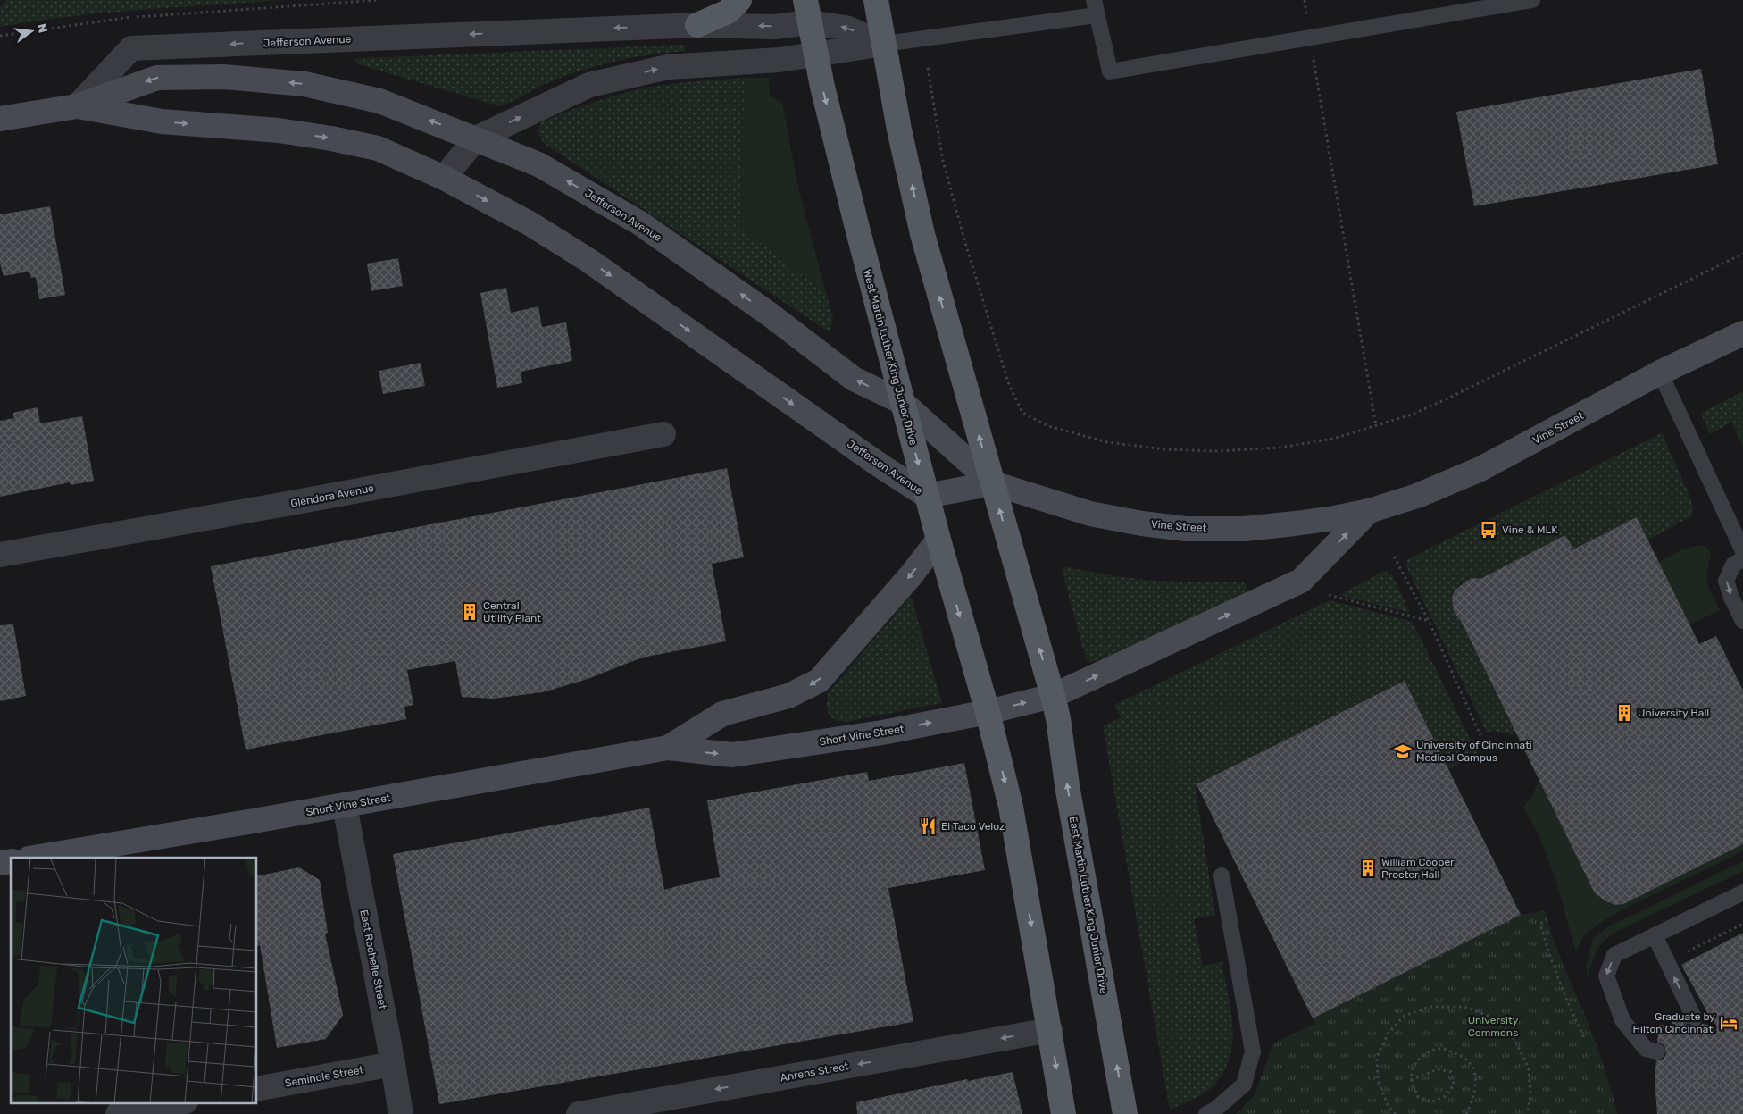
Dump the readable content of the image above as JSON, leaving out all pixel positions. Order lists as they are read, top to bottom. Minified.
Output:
{"streets":{"main road":["Jefferson Avenue","West Martin Luther King Junior Drive","Vine Street","Short Vine Street","East Martin Luther King Junior Drive"],"street":["Glendora Avenue","East Rochelle Street","Ahrens Street","Seminole Street"]},"crossings":[["Jefferson Avenue","West Martin Luther King Junior Drive"],["Jefferson Avenue","Vine Street"],["West Martin Luther King Junior Drive","Short Vine Street"],["Vine Street","Short Vine Street"],["Vine Street","East Martin Luther King Junior Drive"],["Short Vine Street","East Martin Luther King Junior Drive"],["Short Vine Street","East Rochelle Street"],["East Rochelle Street","Seminole Street"]],"one_way":["Ahrens Street"],"parks":["University Commons"],"places":{"bus stop":["Vine & MLK"],"building":["Central Utility Plant","University Hall","William Cooper Procter Hall"],"school or university":["University of Cincinnati Medical Campus"],"restaurant":["El Taco Veloz"],"hotel":["Graduate by Hilton Cincinnati"]},"north":"right"}
